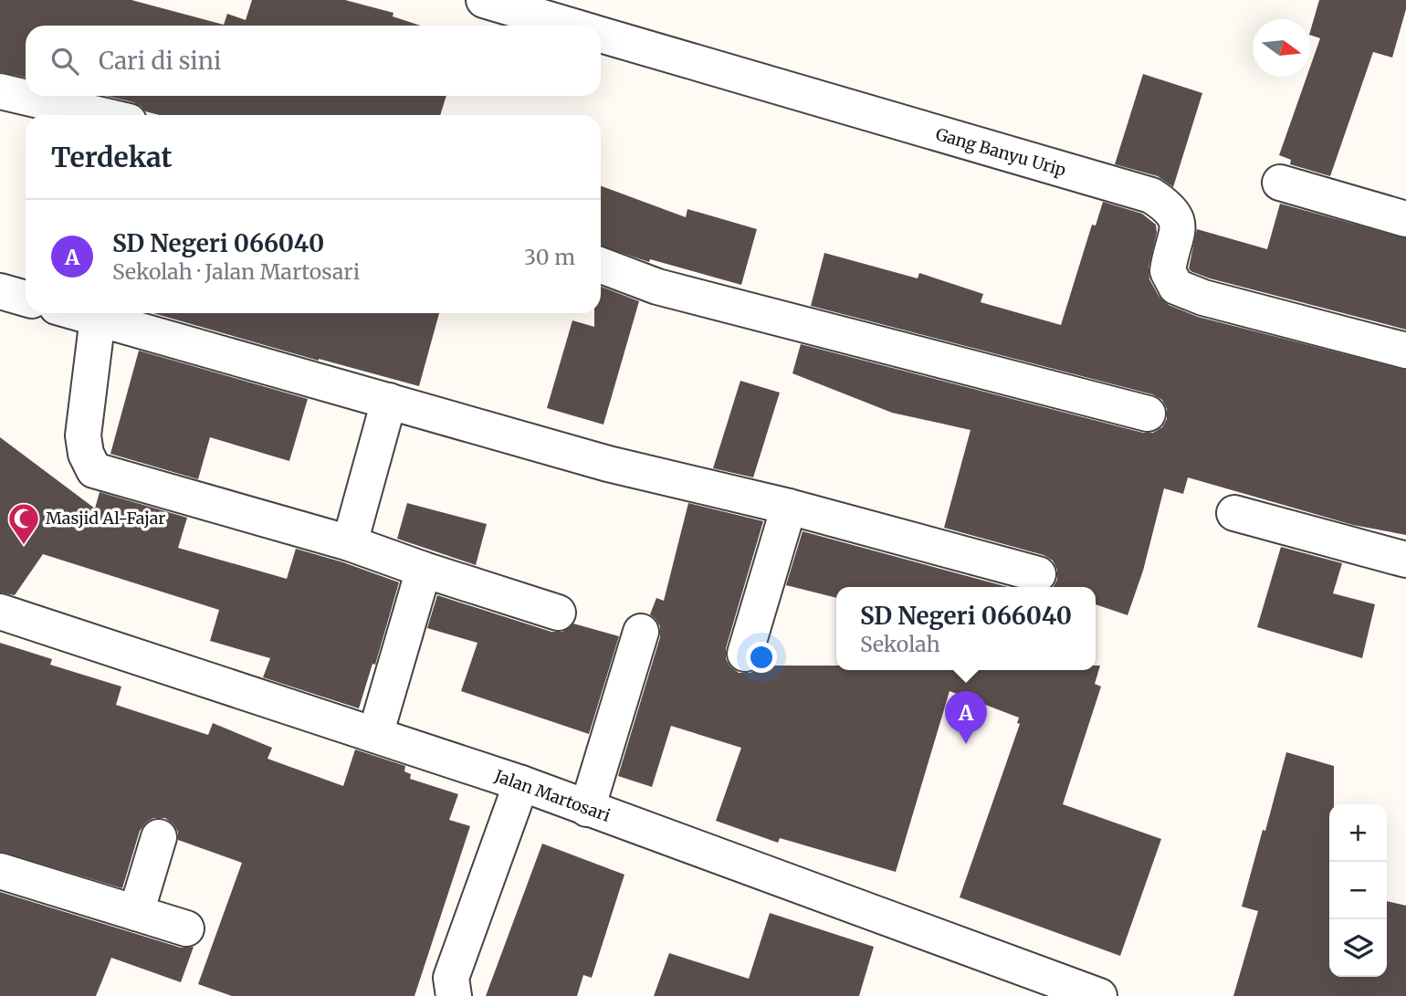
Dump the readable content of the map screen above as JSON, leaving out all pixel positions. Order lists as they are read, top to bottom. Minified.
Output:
{"streets":{"street":["Gang Banyu Urip","Jalan Martosari"]},"places":{"mosque":["Masjid Al-Fajar"]},"north":"right","page":{"search":"Cari di sini","heading":"Terdekat","list":[{"mark":"A","name":"SD Negeri 066040","note":"Sekolah · Jalan Martosari","value":"30 m"}],"popup":["SD Negeri 066040","Sekolah"],"pins":"A","map_buttons":["+","−"]}}
